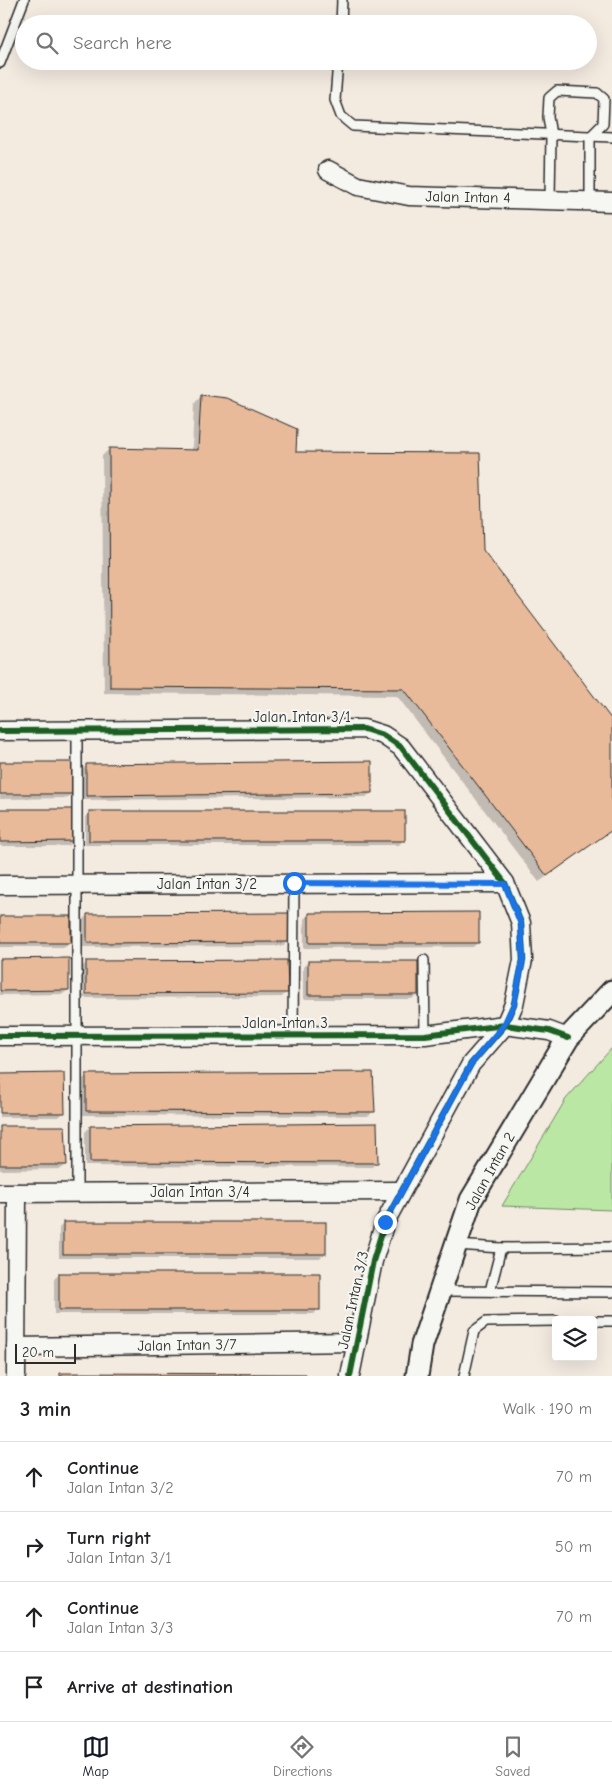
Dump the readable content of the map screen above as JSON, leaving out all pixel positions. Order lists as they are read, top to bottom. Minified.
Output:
{"streets":{"street":["Jalan Intan 4","Jalan Intan 3/1","Jalan Intan 3/2","Jalan Intan 3","Jalan Intan 2","Jalan Intan 3/4","Jalan Intan 3/3","Jalan Intan 3/7"]},"crossings":[["Jalan Intan 3/1","Jalan Intan 3/2"],["Jalan Intan 3/1","Jalan Intan 3"],["Jalan Intan 3/1","Jalan Intan 3/3"],["Jalan Intan 3","Jalan Intan 2"],["Jalan Intan 3","Jalan Intan 3/3"],["Jalan Intan 3/4","Jalan Intan 3/3"],["Jalan Intan 3/3","Jalan Intan 3/7"]],"scale_bar":"20 m","page":{"search":"Search here","scale":"20 m","heading":["3 min","Walk · 190 m"],"list":[["Continue","Jalan Intan 3/2","70 m"],["Turn right","Jalan Intan 3/1","50 m"],["Continue","Jalan Intan 3/3","70 m"],"Arrive at destination"],"nav":["Map","Directions","Saved"]}}
